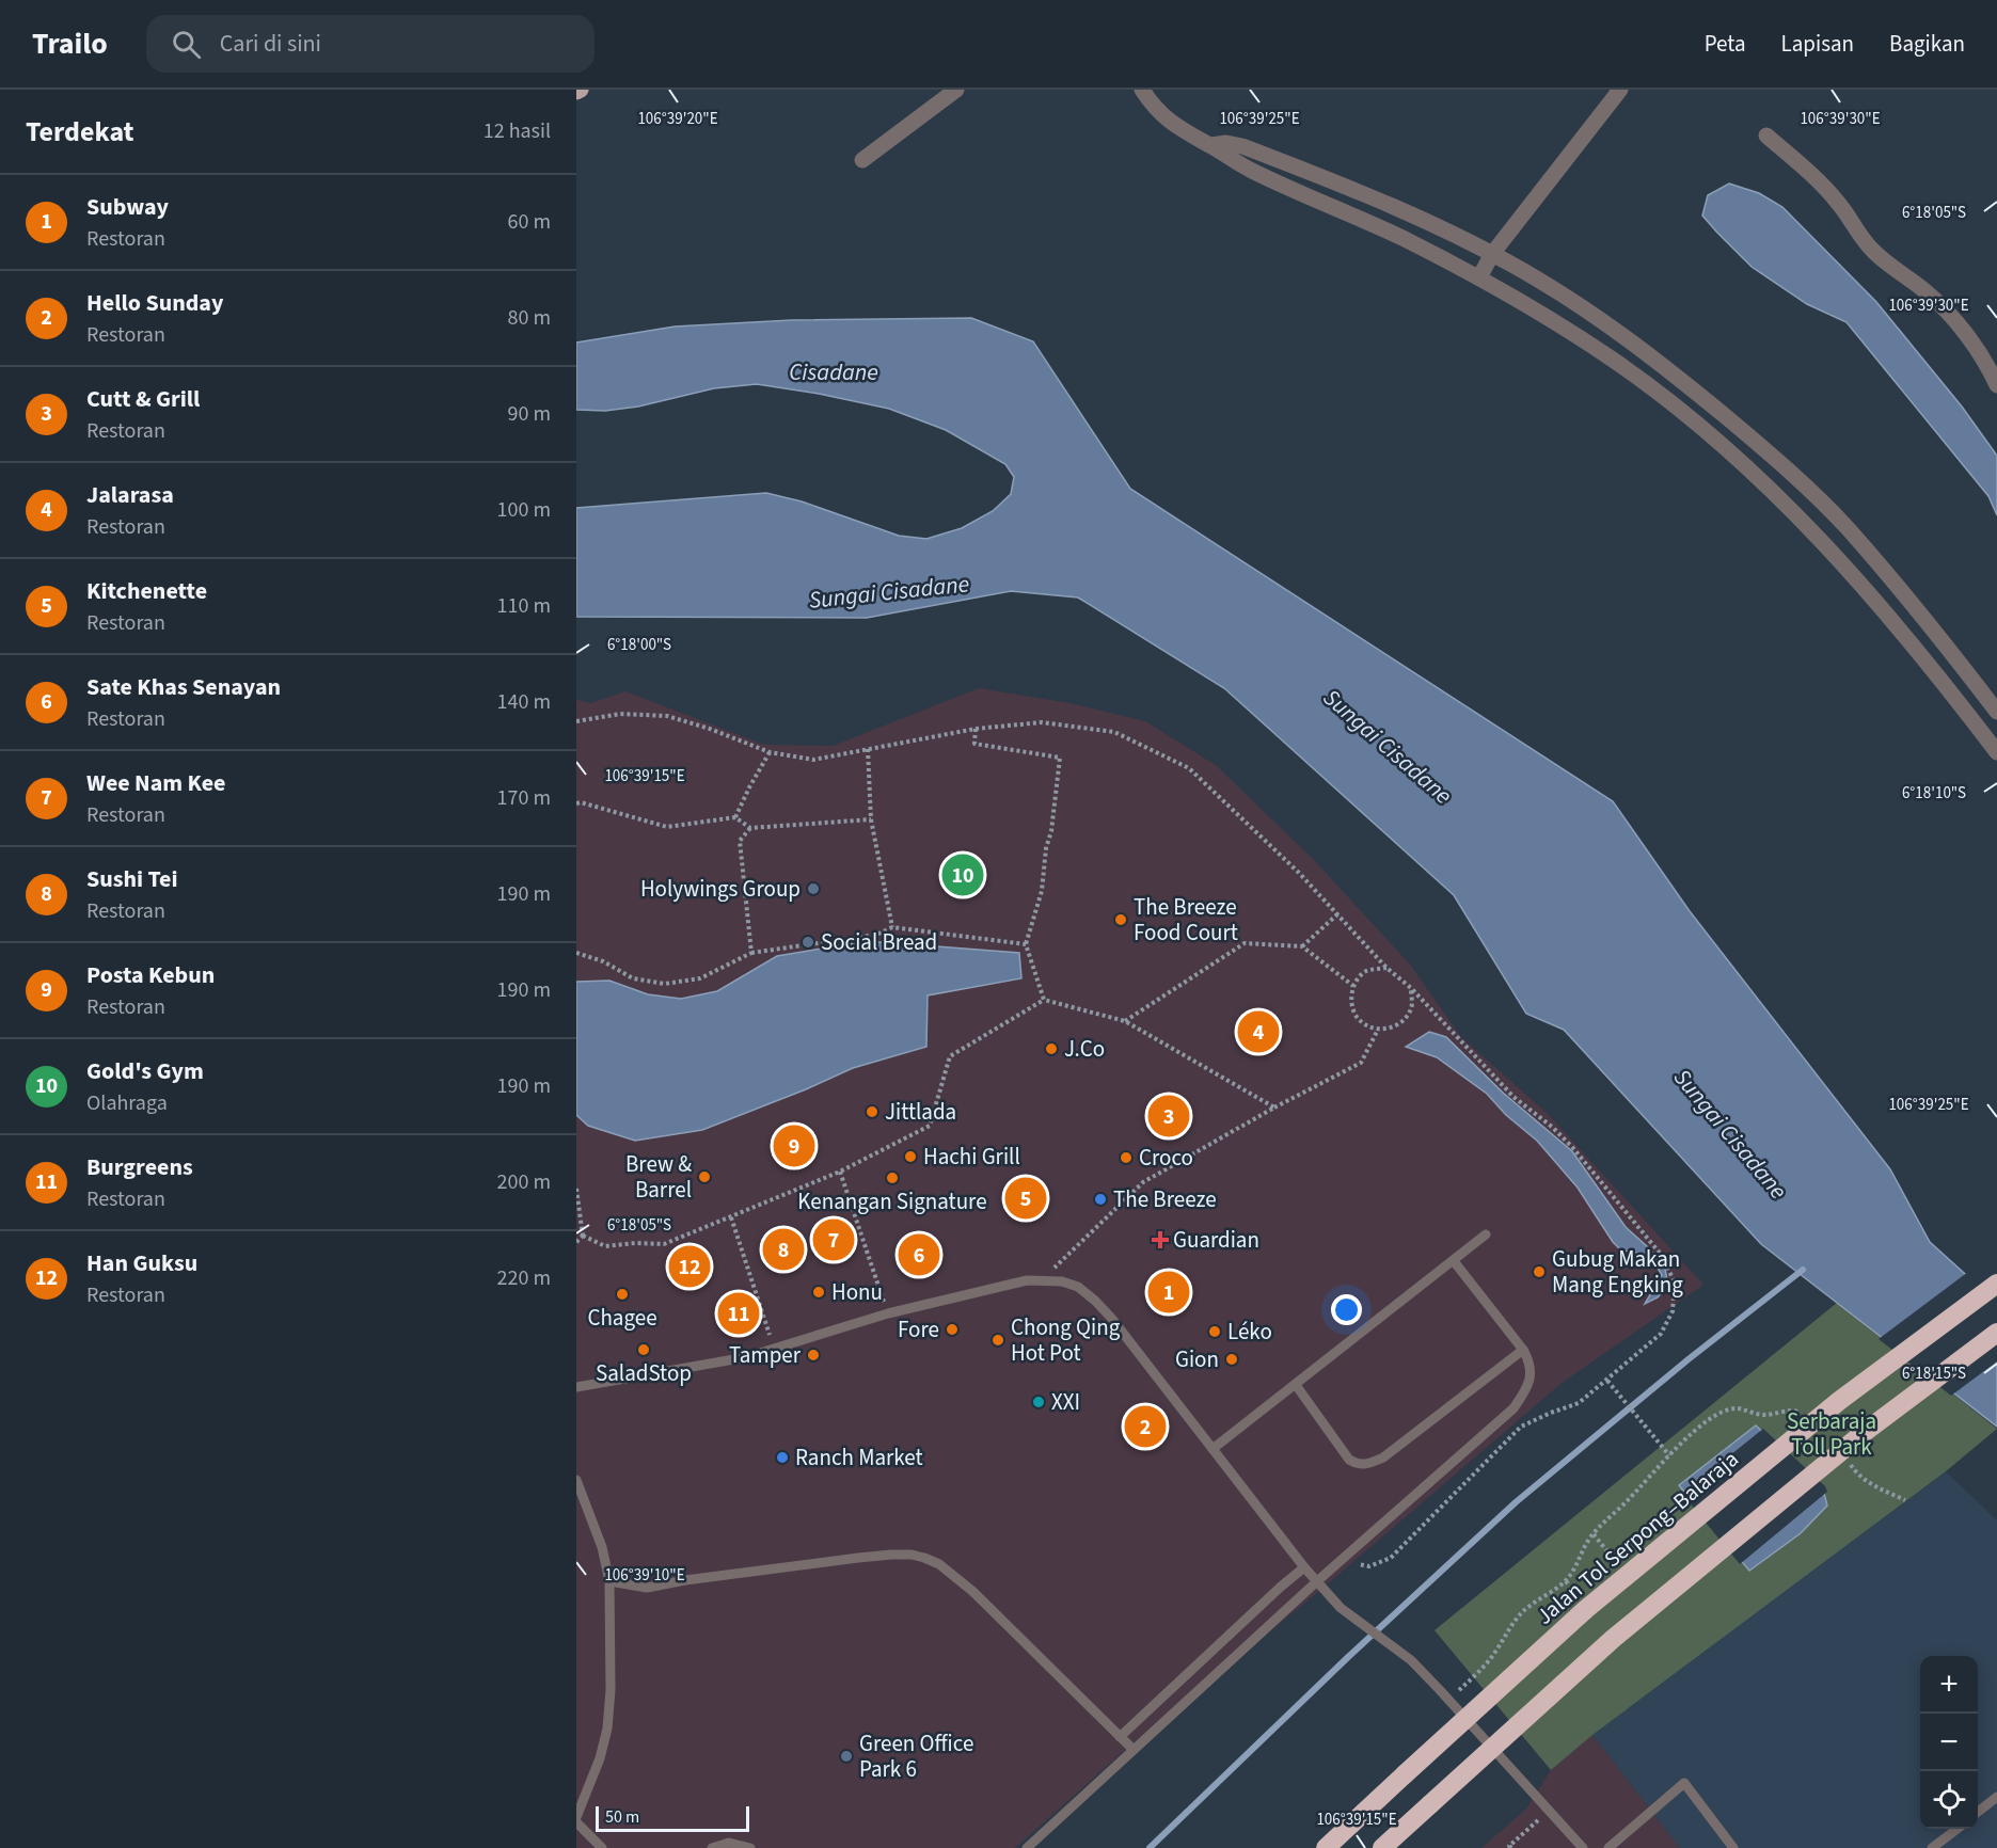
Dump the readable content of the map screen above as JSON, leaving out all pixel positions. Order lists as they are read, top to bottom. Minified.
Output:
{"streets":{"highway":["Jalan Tol Serpong–Balaraja"]},"water":["Cisadane","Sungai Cisadane"],"parks":["Serbaraja Toll Park"],"places":{"other":["Holywings Group","The Breeze Food Court","Social Bread","J.Co","Jittlada","Hachi Grill","Croco","Brew & Barrel","Kenangan Signature","The Breeze","Gubug Makan Mang Engking","Honu","Chagee","Fore","Léko","Chong Qing Hot Pot","SaladStop","Tamper","Gion","XXI","Ranch Market","Green Office Park 6"],"health":["Guardian"]},"scale_bar":"50 m","page":{"header":"Trailo","search":"Cari di sini","nav":["Peta","Lapisan","Bagikan"],"heading":["Terdekat","12 hasil"],"list":[{"mark":"1","name":"Subway","note":"Restoran","value":"60 m"},{"mark":"2","name":"Hello Sunday","note":"Restoran","value":"80 m"},{"mark":"3","name":"Cutt & Grill","note":"Restoran","value":"90 m"},{"mark":"4","name":"Jalarasa","note":"Restoran","value":"100 m"},{"mark":"5","name":"Kitchenette","note":"Restoran","value":"110 m"},{"mark":"6","name":"Sate Khas Senayan","note":"Restoran","value":"140 m"},{"mark":"7","name":"Wee Nam Kee","note":"Restoran","value":"170 m"},{"mark":"8","name":"Sushi Tei","note":"Restoran","value":"190 m"},{"mark":"9","name":"Posta Kebun","note":"Restoran","value":"190 m"},{"mark":"10","name":"Gold's Gym","note":"Olahraga","value":"190 m"},{"mark":"11","name":"Burgreens","note":"Restoran","value":"200 m"},{"mark":"12","name":"Han Guksu","note":"Restoran","value":"220 m"}],"pins":["10","4","3","9","5","7","8","6","12","1","11","2"],"map_buttons":["+","−"],"scale":"50 m"},"coordinates":["106°39'20\"E","106°39'25\"E","106°39'30\"E","6°18'05\"S","6°18'00\"S","106°39'15\"E","6°18'10\"S","6°18'15\"S","106°39'10\"E"]}
